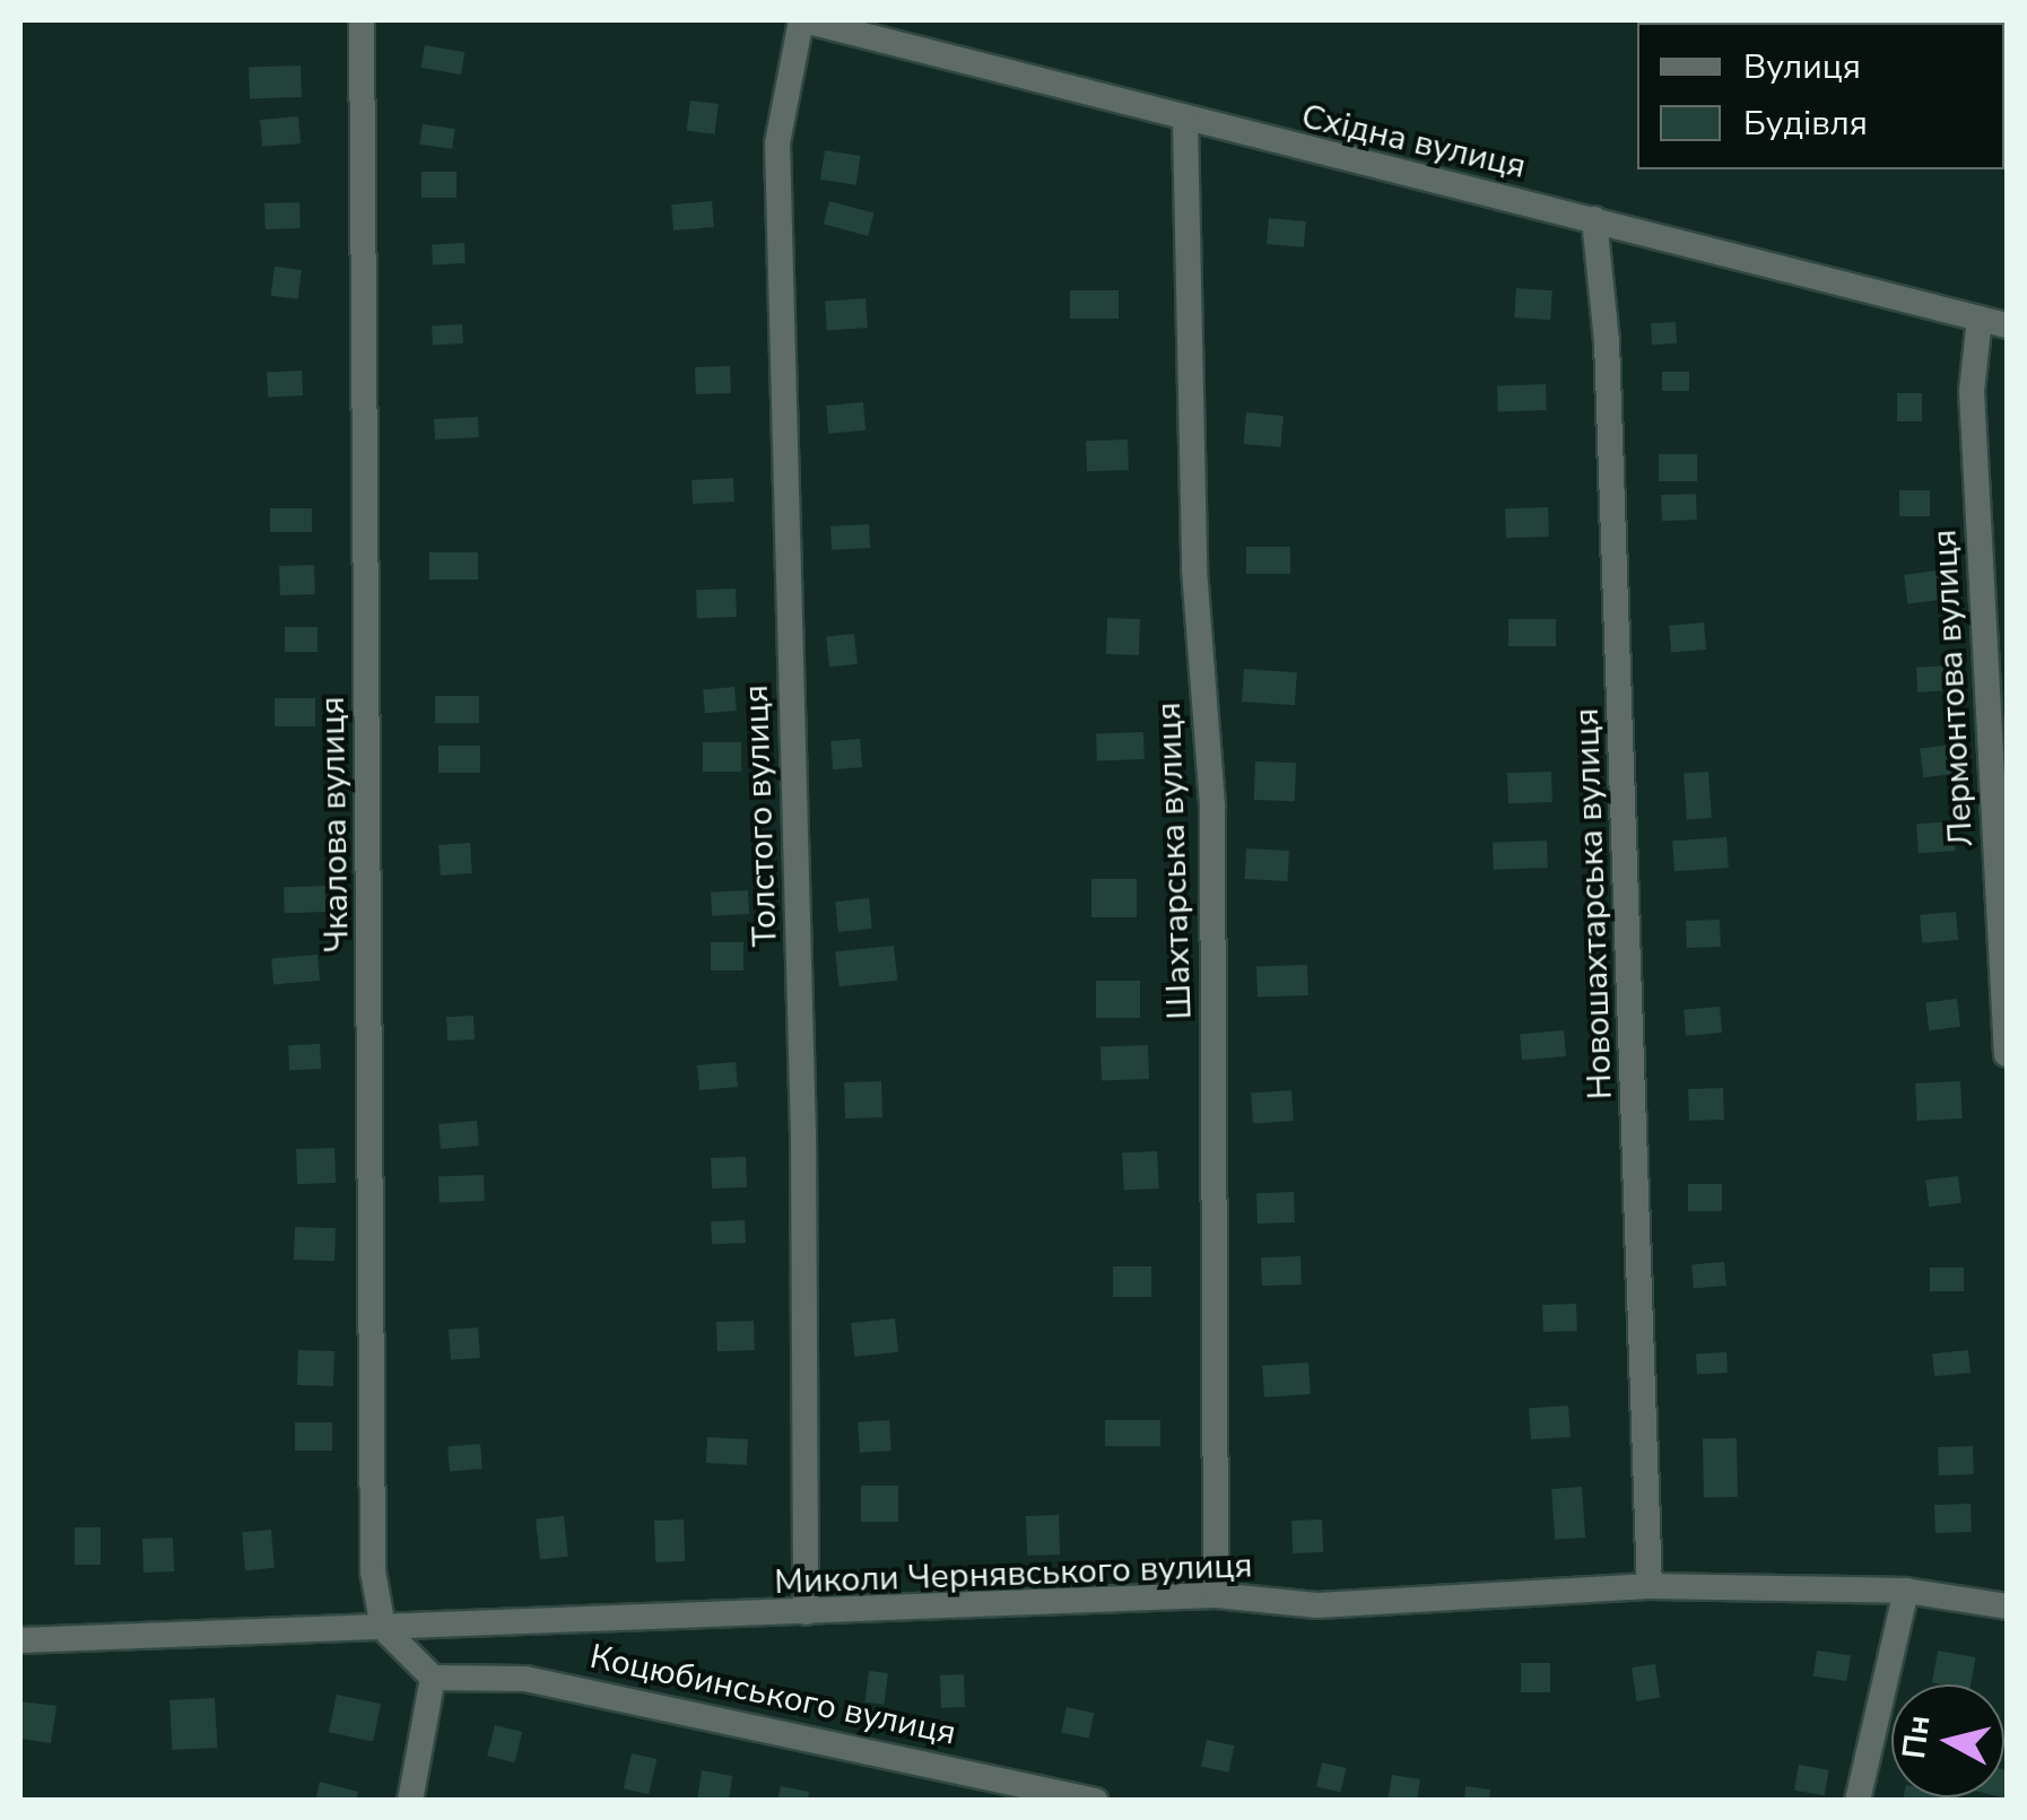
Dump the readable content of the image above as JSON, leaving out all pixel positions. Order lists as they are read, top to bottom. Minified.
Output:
{"streets":{"street":["Східна вулиця","Лермонтова вулиця","Толстого вулиця","Чкалова вулиця","Шахтарська вулиця","Новошахтарська вулиця","Миколи Чернявського вулиця","Коцюбинського вулиця"]},"crossings":[["Східна вулиця","Лермонтова вулиця"],["Східна вулиця","Толстого вулиця"],["Східна вулиця","Шахтарська вулиця"],["Східна вулиця","Новошахтарська вулиця"],["Толстого вулиця","Миколи Чернявського вулиця"],["Чкалова вулиця","Миколи Чернявського вулиця"],["Шахтарська вулиця","Миколи Чернявського вулиця"],["Новошахтарська вулиця","Миколи Чернявського вулиця"]],"legend":["Вулиця","Будівля"],"north":"left"}
